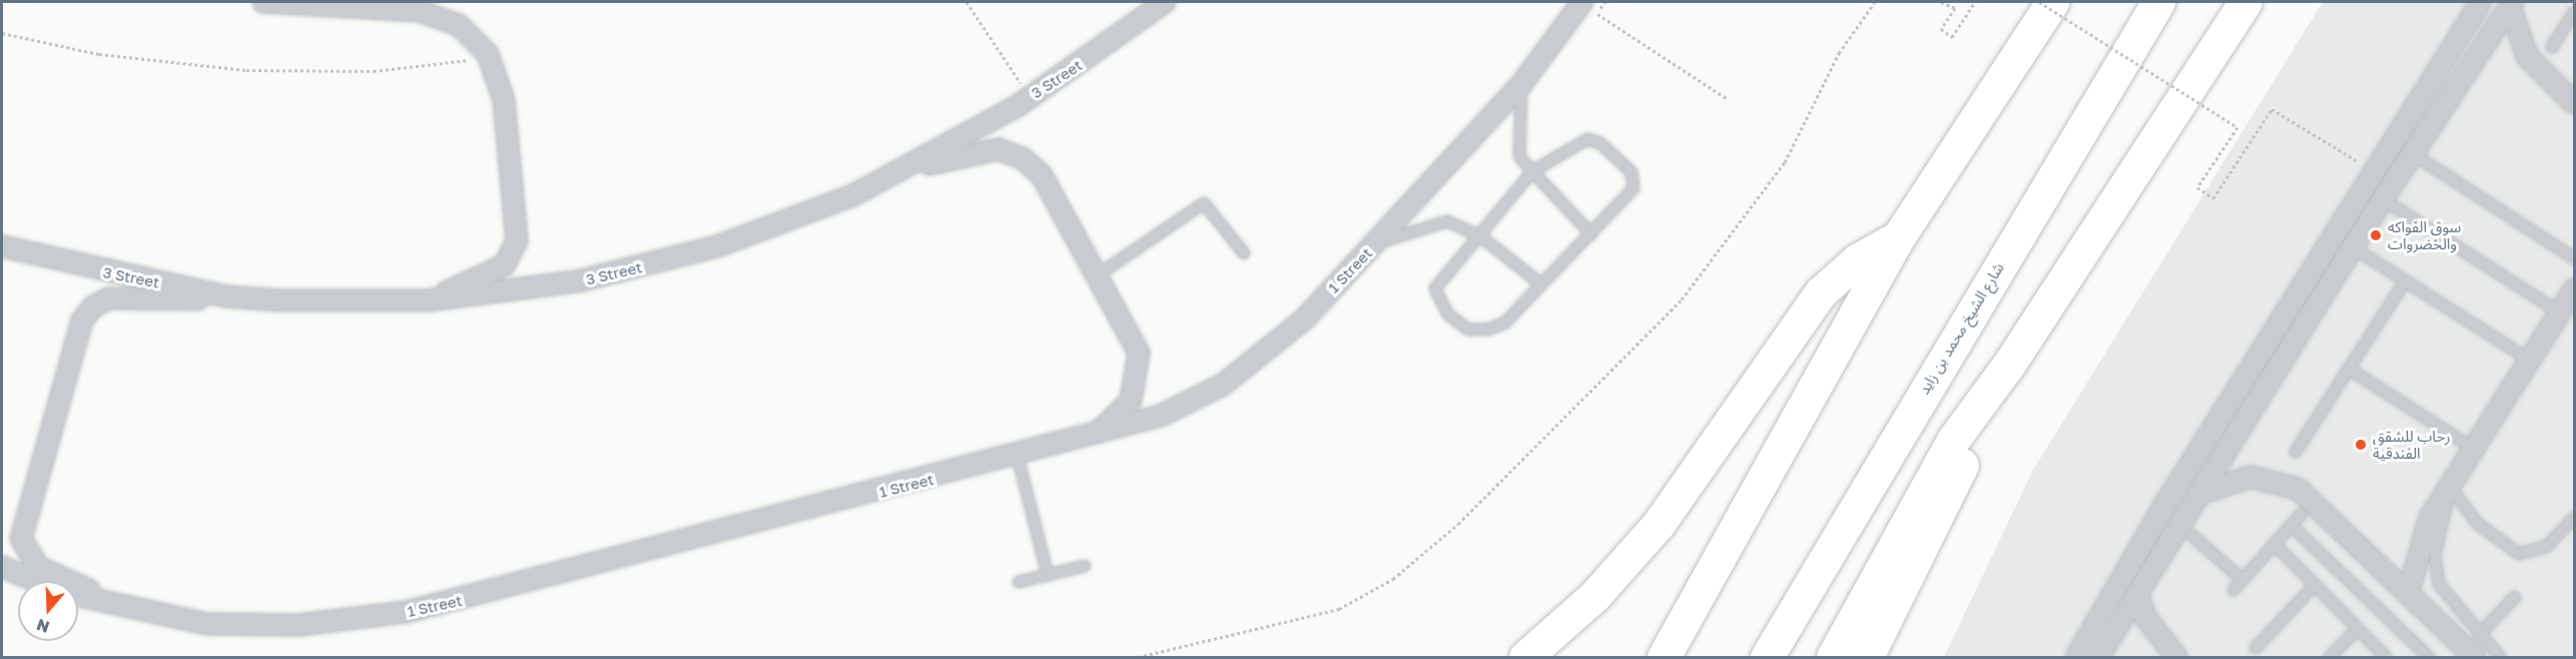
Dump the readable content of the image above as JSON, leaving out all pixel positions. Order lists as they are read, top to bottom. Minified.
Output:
{"streets":{"highway":["شارع الشيخ محمد بن زايد"],"street":["3 Street","1 Street"]},"places":["سوق الفواكه والخضروات","رحاب للشقق الفندقية"],"north":"bottom"}
